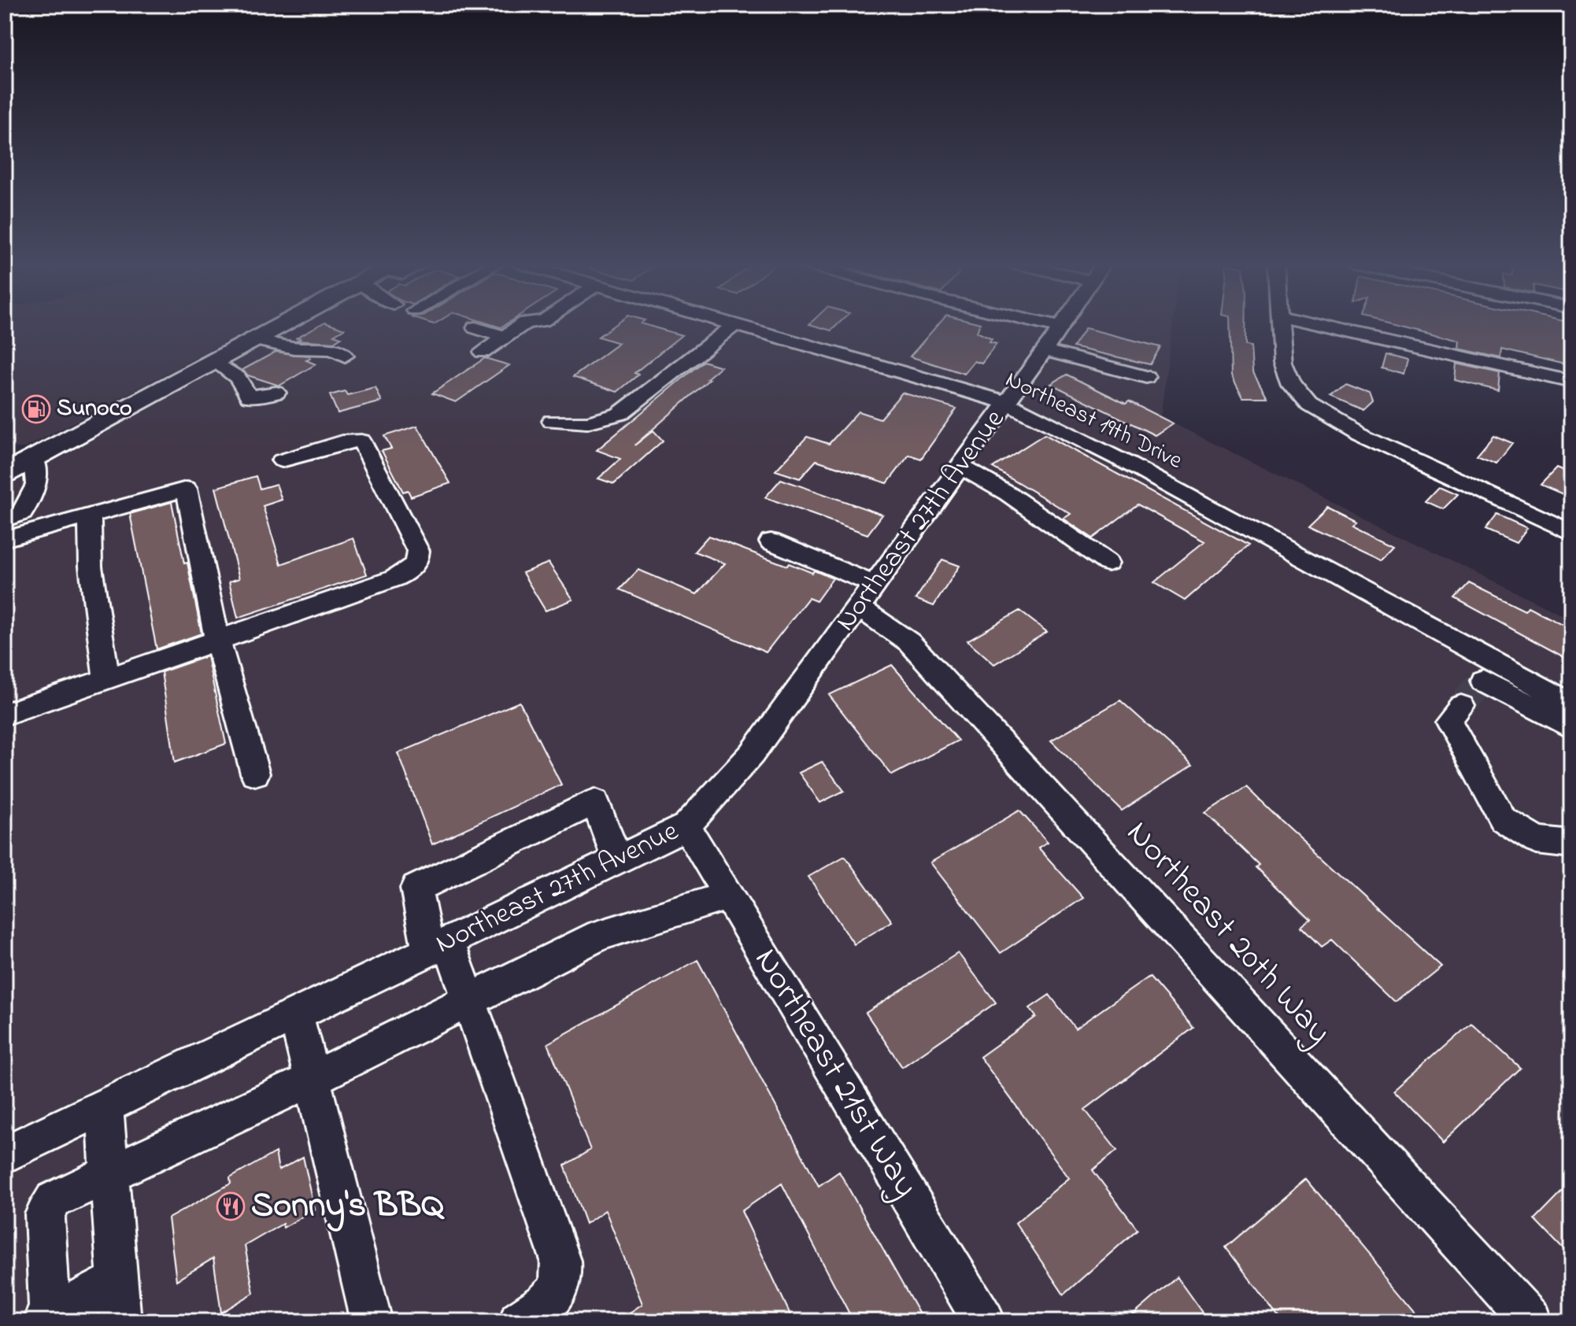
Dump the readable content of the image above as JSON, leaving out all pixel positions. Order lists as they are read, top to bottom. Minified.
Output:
{"streets":{"street":["Northeast 19th Drive","Northeast 27th Avenue","Northeast 20th Way","Northeast 21st Way"]},"crossings":[["Northeast 19th Drive","Northeast 27th Avenue"],["Northeast 27th Avenue","Northeast 20th Way"],["Northeast 27th Avenue","Northeast 21st Way"]],"places":{"fuel station":["Sunoco"],"restaurant":["Sonny's BBQ"]}}
